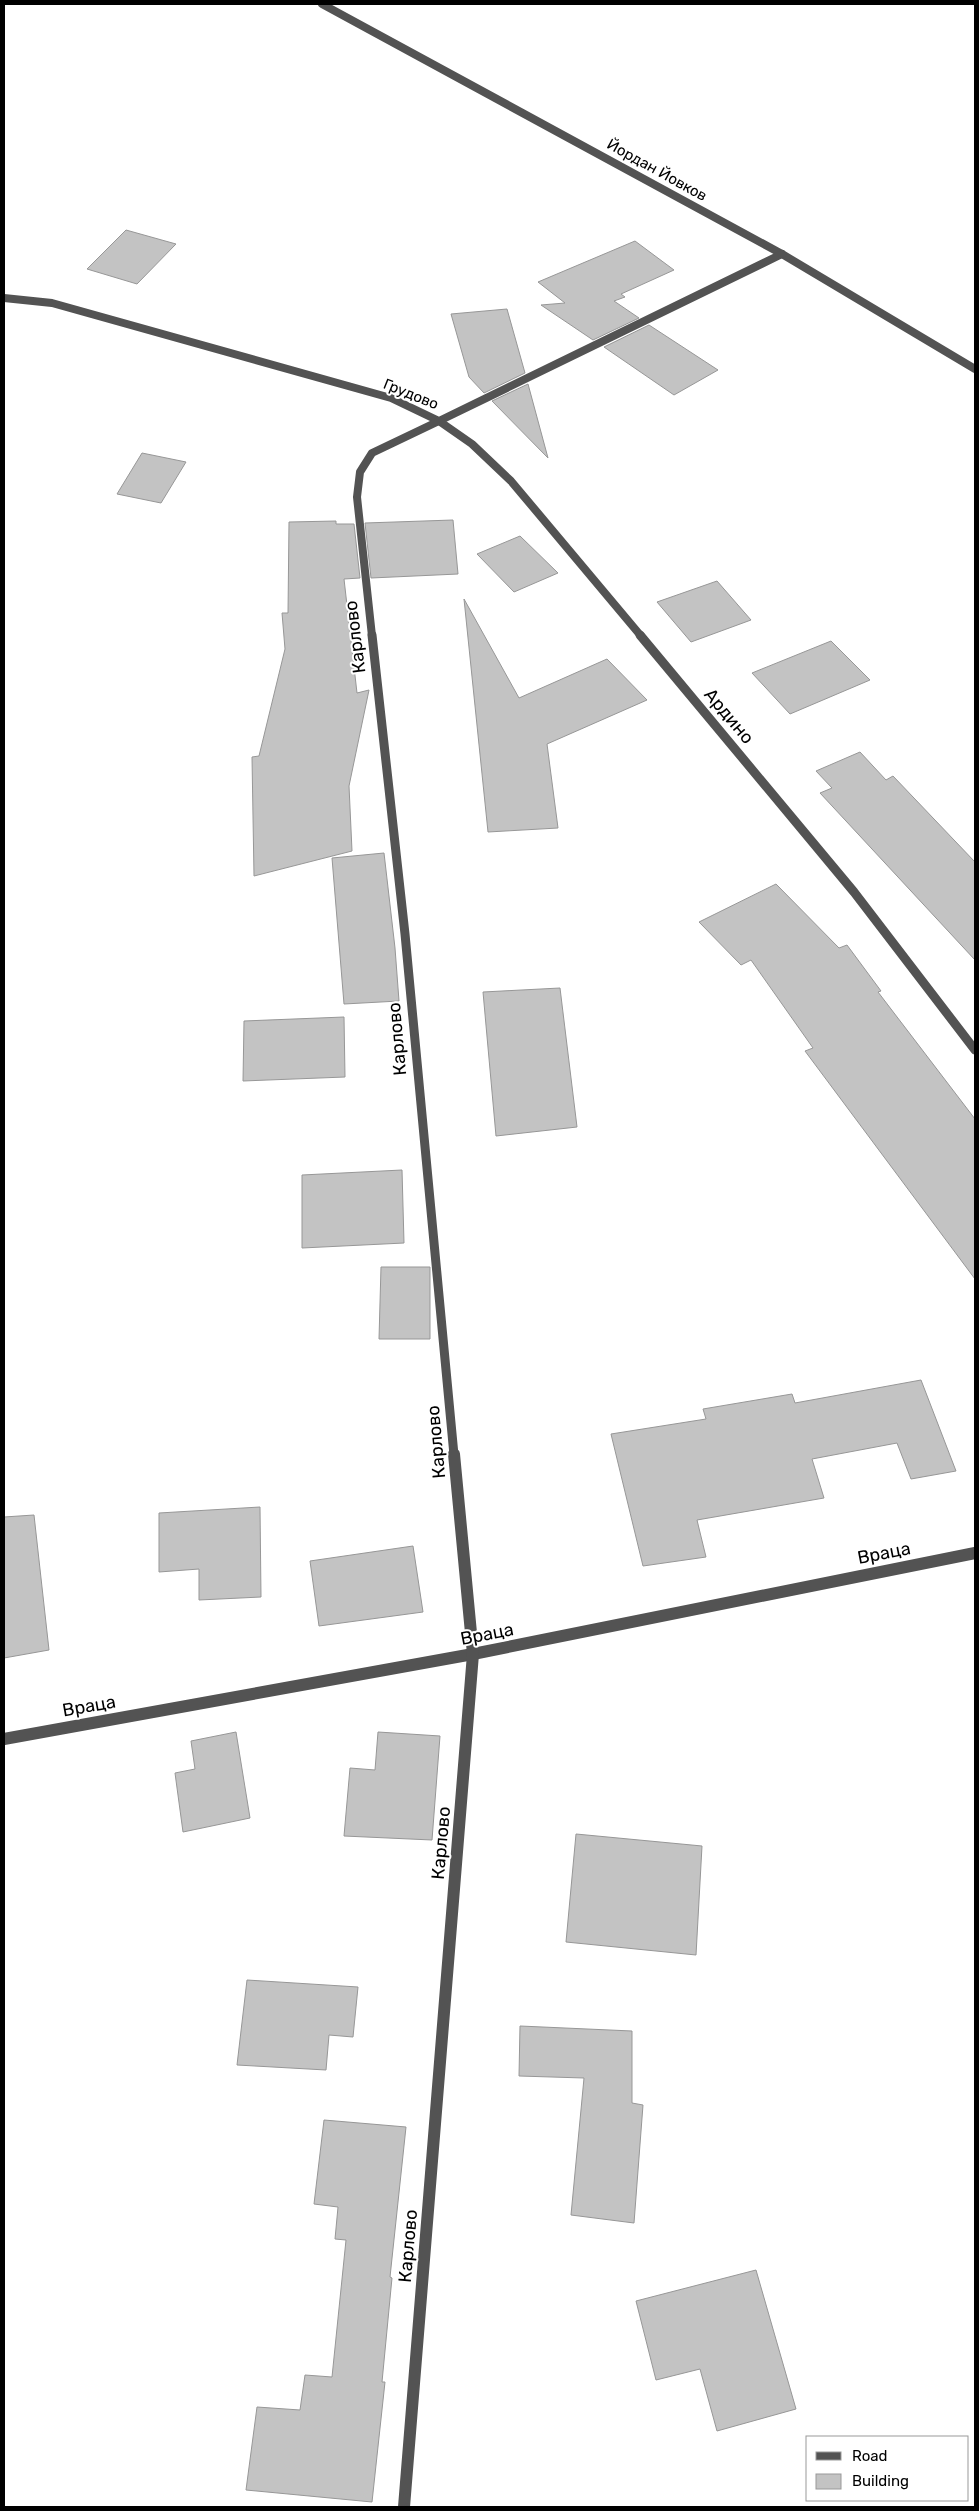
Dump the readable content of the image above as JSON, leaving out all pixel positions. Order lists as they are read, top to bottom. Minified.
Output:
{"streets":{"street":["Йордан Йовков","Грудово","Карлово","Ардино","Враца"]},"crossings":[["Йордан Йовков","Грудово"],["Грудово","Карлово"],["Грудово","Ардино"],["Карлово","Ардино"],["Карлово","Враца"]],"legend":["Road","Building"]}
